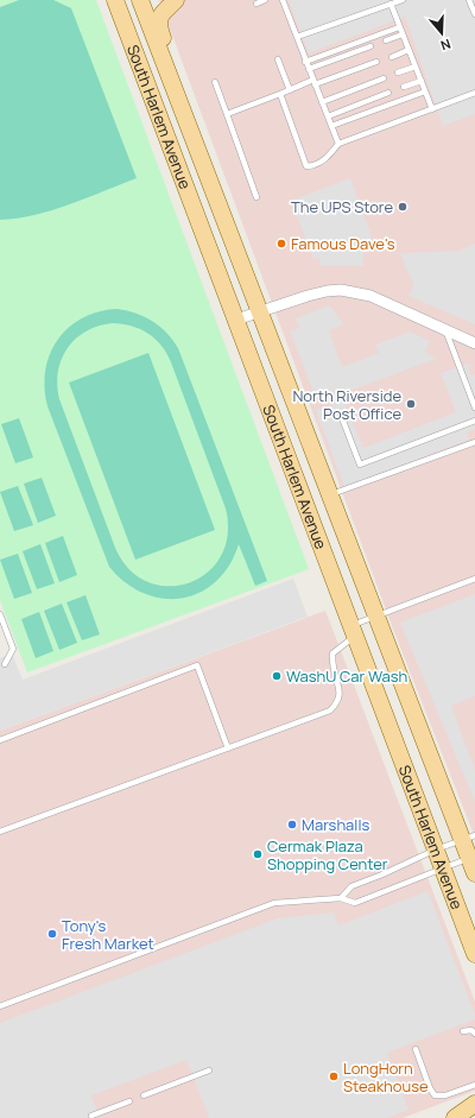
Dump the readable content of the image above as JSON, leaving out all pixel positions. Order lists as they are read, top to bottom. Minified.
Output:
{"streets":{"main road":["South Harlem Avenue"]},"places":["The UPS Store","Famous Dave's","North Riverside Post Office","WashU Car Wash","Marshalls","Cermak Plaza Shopping Center","Tony's Fresh Market","LongHorn Steakhouse"],"north":"bottom"}
